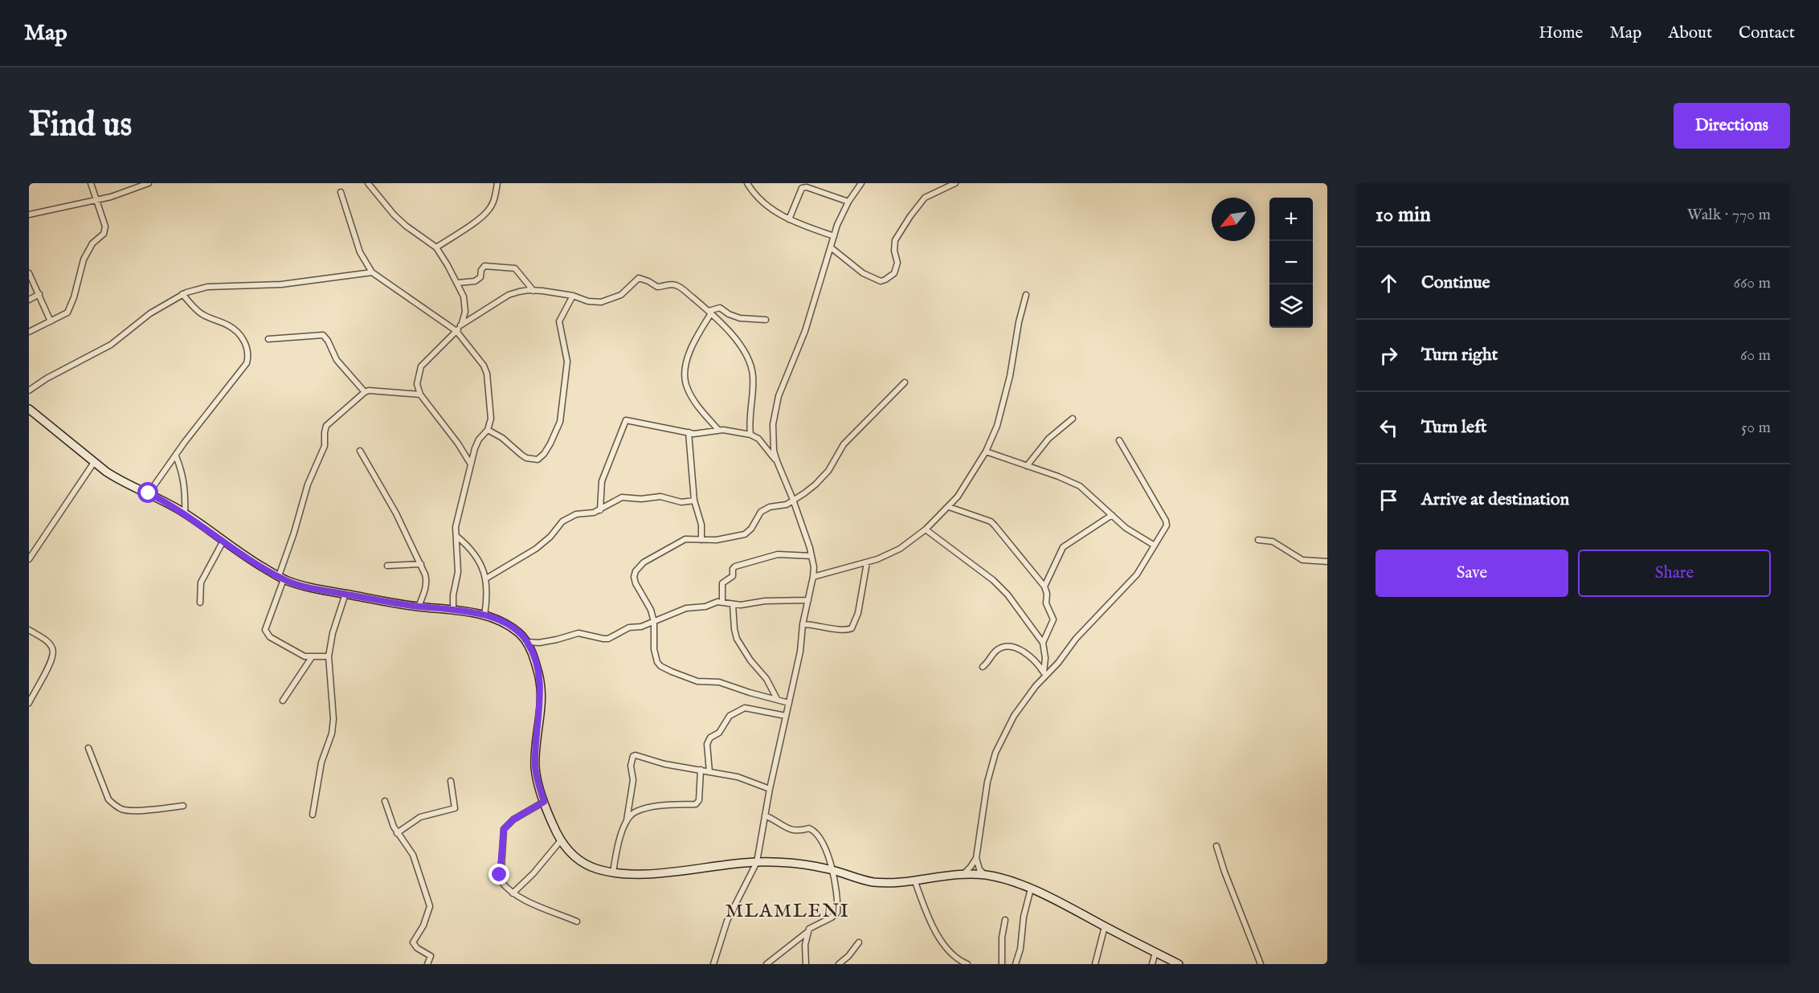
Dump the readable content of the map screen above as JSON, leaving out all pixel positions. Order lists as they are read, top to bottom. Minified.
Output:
{"districts":["MLAMLENI"],"north":"bottom left","page":{"header":"Map","nav":["Home","Map","About","Contact"],"buttons":["Directions",["Save","Share"]],"title":"Find us","heading":["10 min","Walk · 770 m"],"map_buttons":["+","−"],"list":[["Continue","660 m"],["Turn right","60 m"],["Turn left","50 m"],"Arrive at destination"]}}
